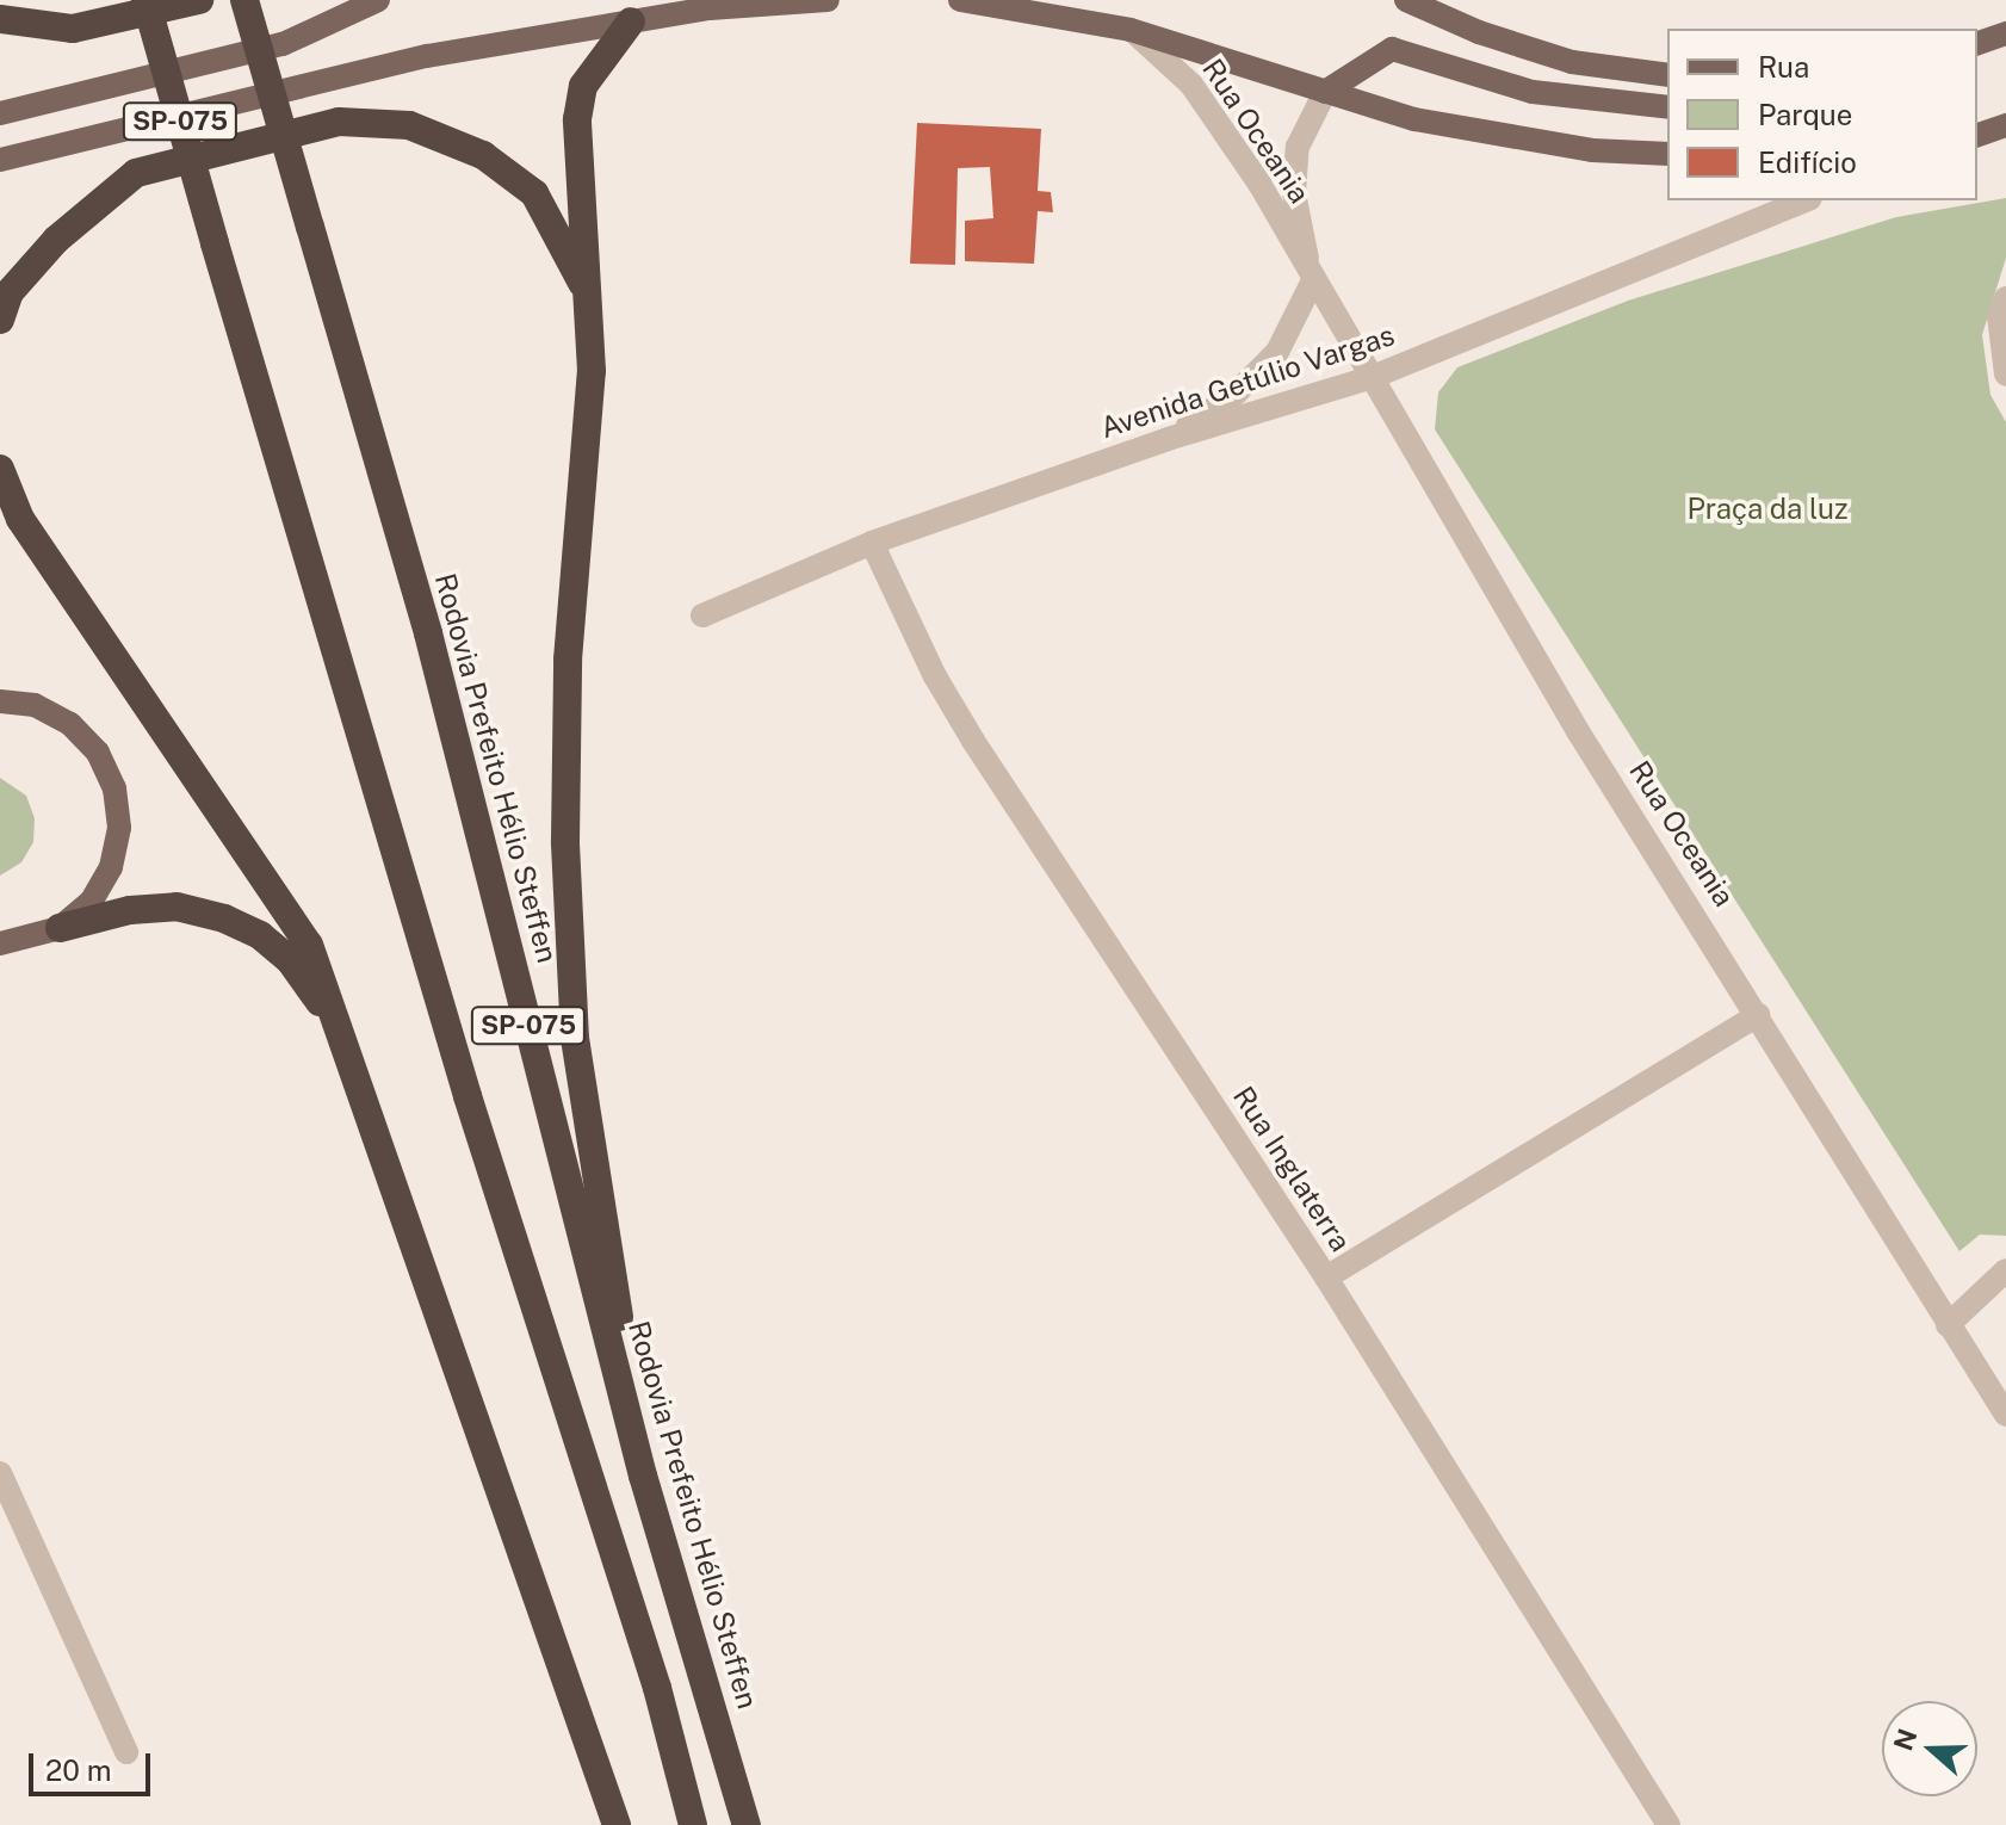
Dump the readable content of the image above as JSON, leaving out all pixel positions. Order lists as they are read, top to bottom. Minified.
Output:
{"streets":{"highway":["SP-075","Rodovia Prefeito Hélio Steffen"],"street":["Rua Oceania","Avenida Getúlio Vargas","Rua Inglaterra"]},"crossings":[["Rua Oceania","Avenida Getúlio Vargas"],["Avenida Getúlio Vargas","Rua Inglaterra"]],"parks":["Praça da luz"],"legend":["Rua","Parque","Edifício"],"scale_bar":"20 m","north":"left"}
